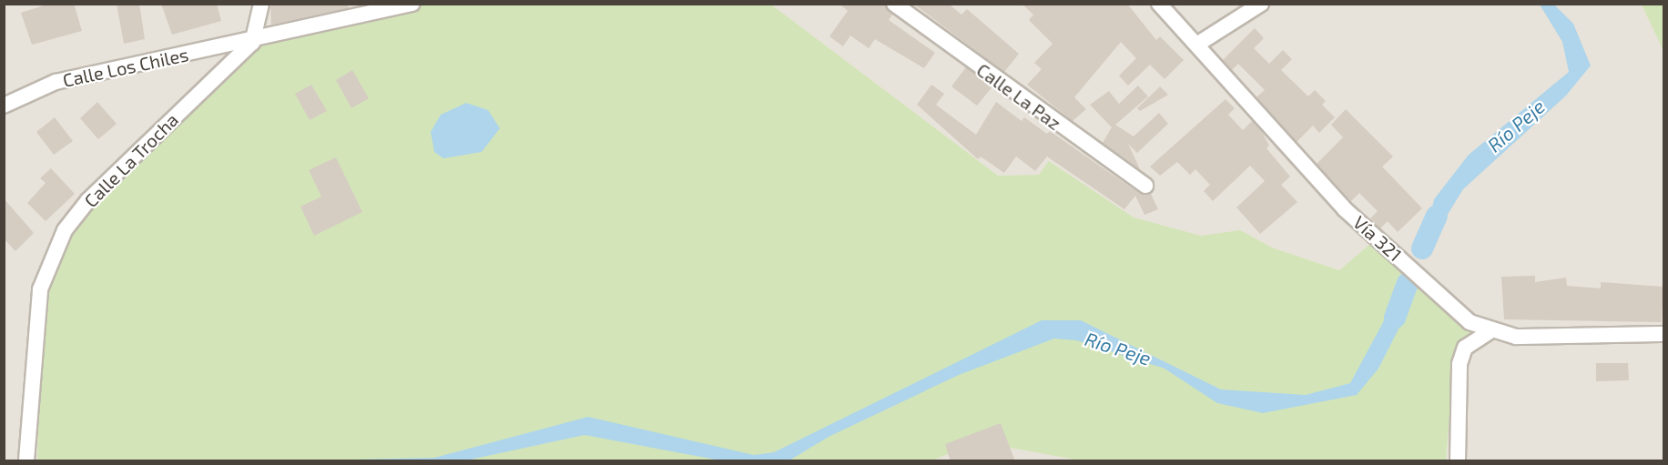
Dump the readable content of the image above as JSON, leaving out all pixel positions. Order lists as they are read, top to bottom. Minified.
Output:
{"streets":{"street":["Calle Los Chiles","Calle La Paz","Calle La Trocha","Vía 321"]},"crossings":[["Calle Los Chiles","Calle La Trocha"]],"water":["Río Peje"]}
